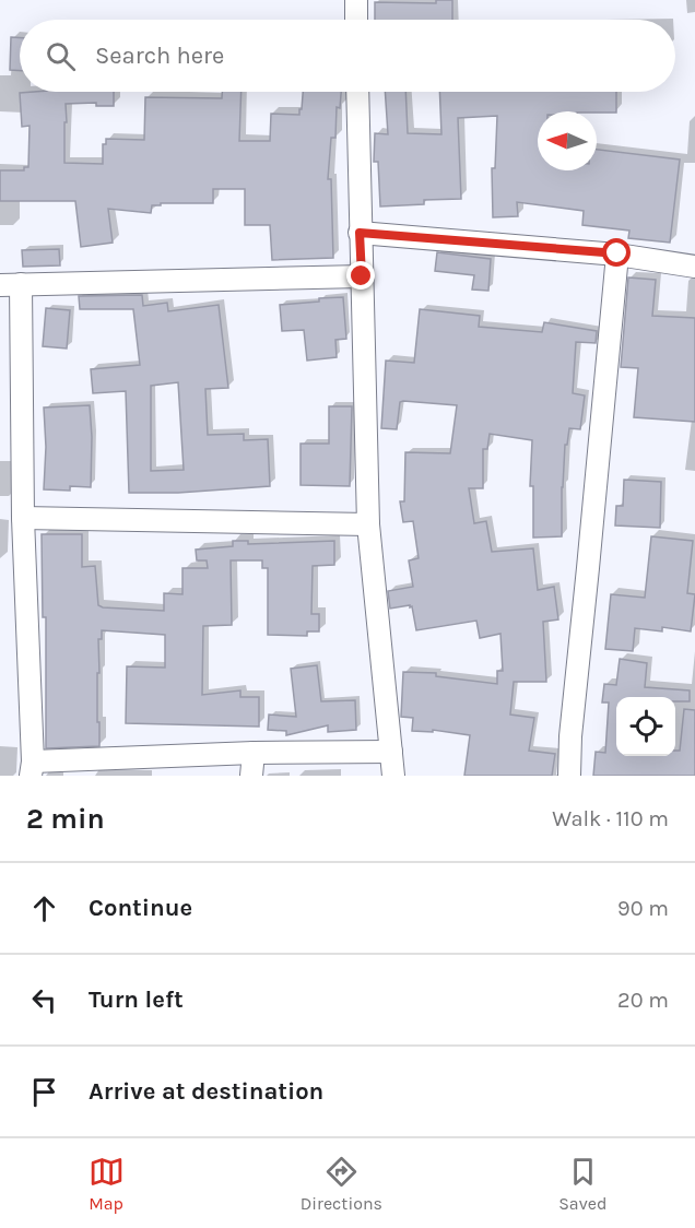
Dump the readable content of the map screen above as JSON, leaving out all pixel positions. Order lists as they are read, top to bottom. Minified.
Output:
{"north":"left","page":{"search":"Search here","heading":["2 min","Walk · 110 m"],"list":[["Continue","90 m"],["Turn left","20 m"],"Arrive at destination"],"nav":["Map","Directions","Saved"]}}
